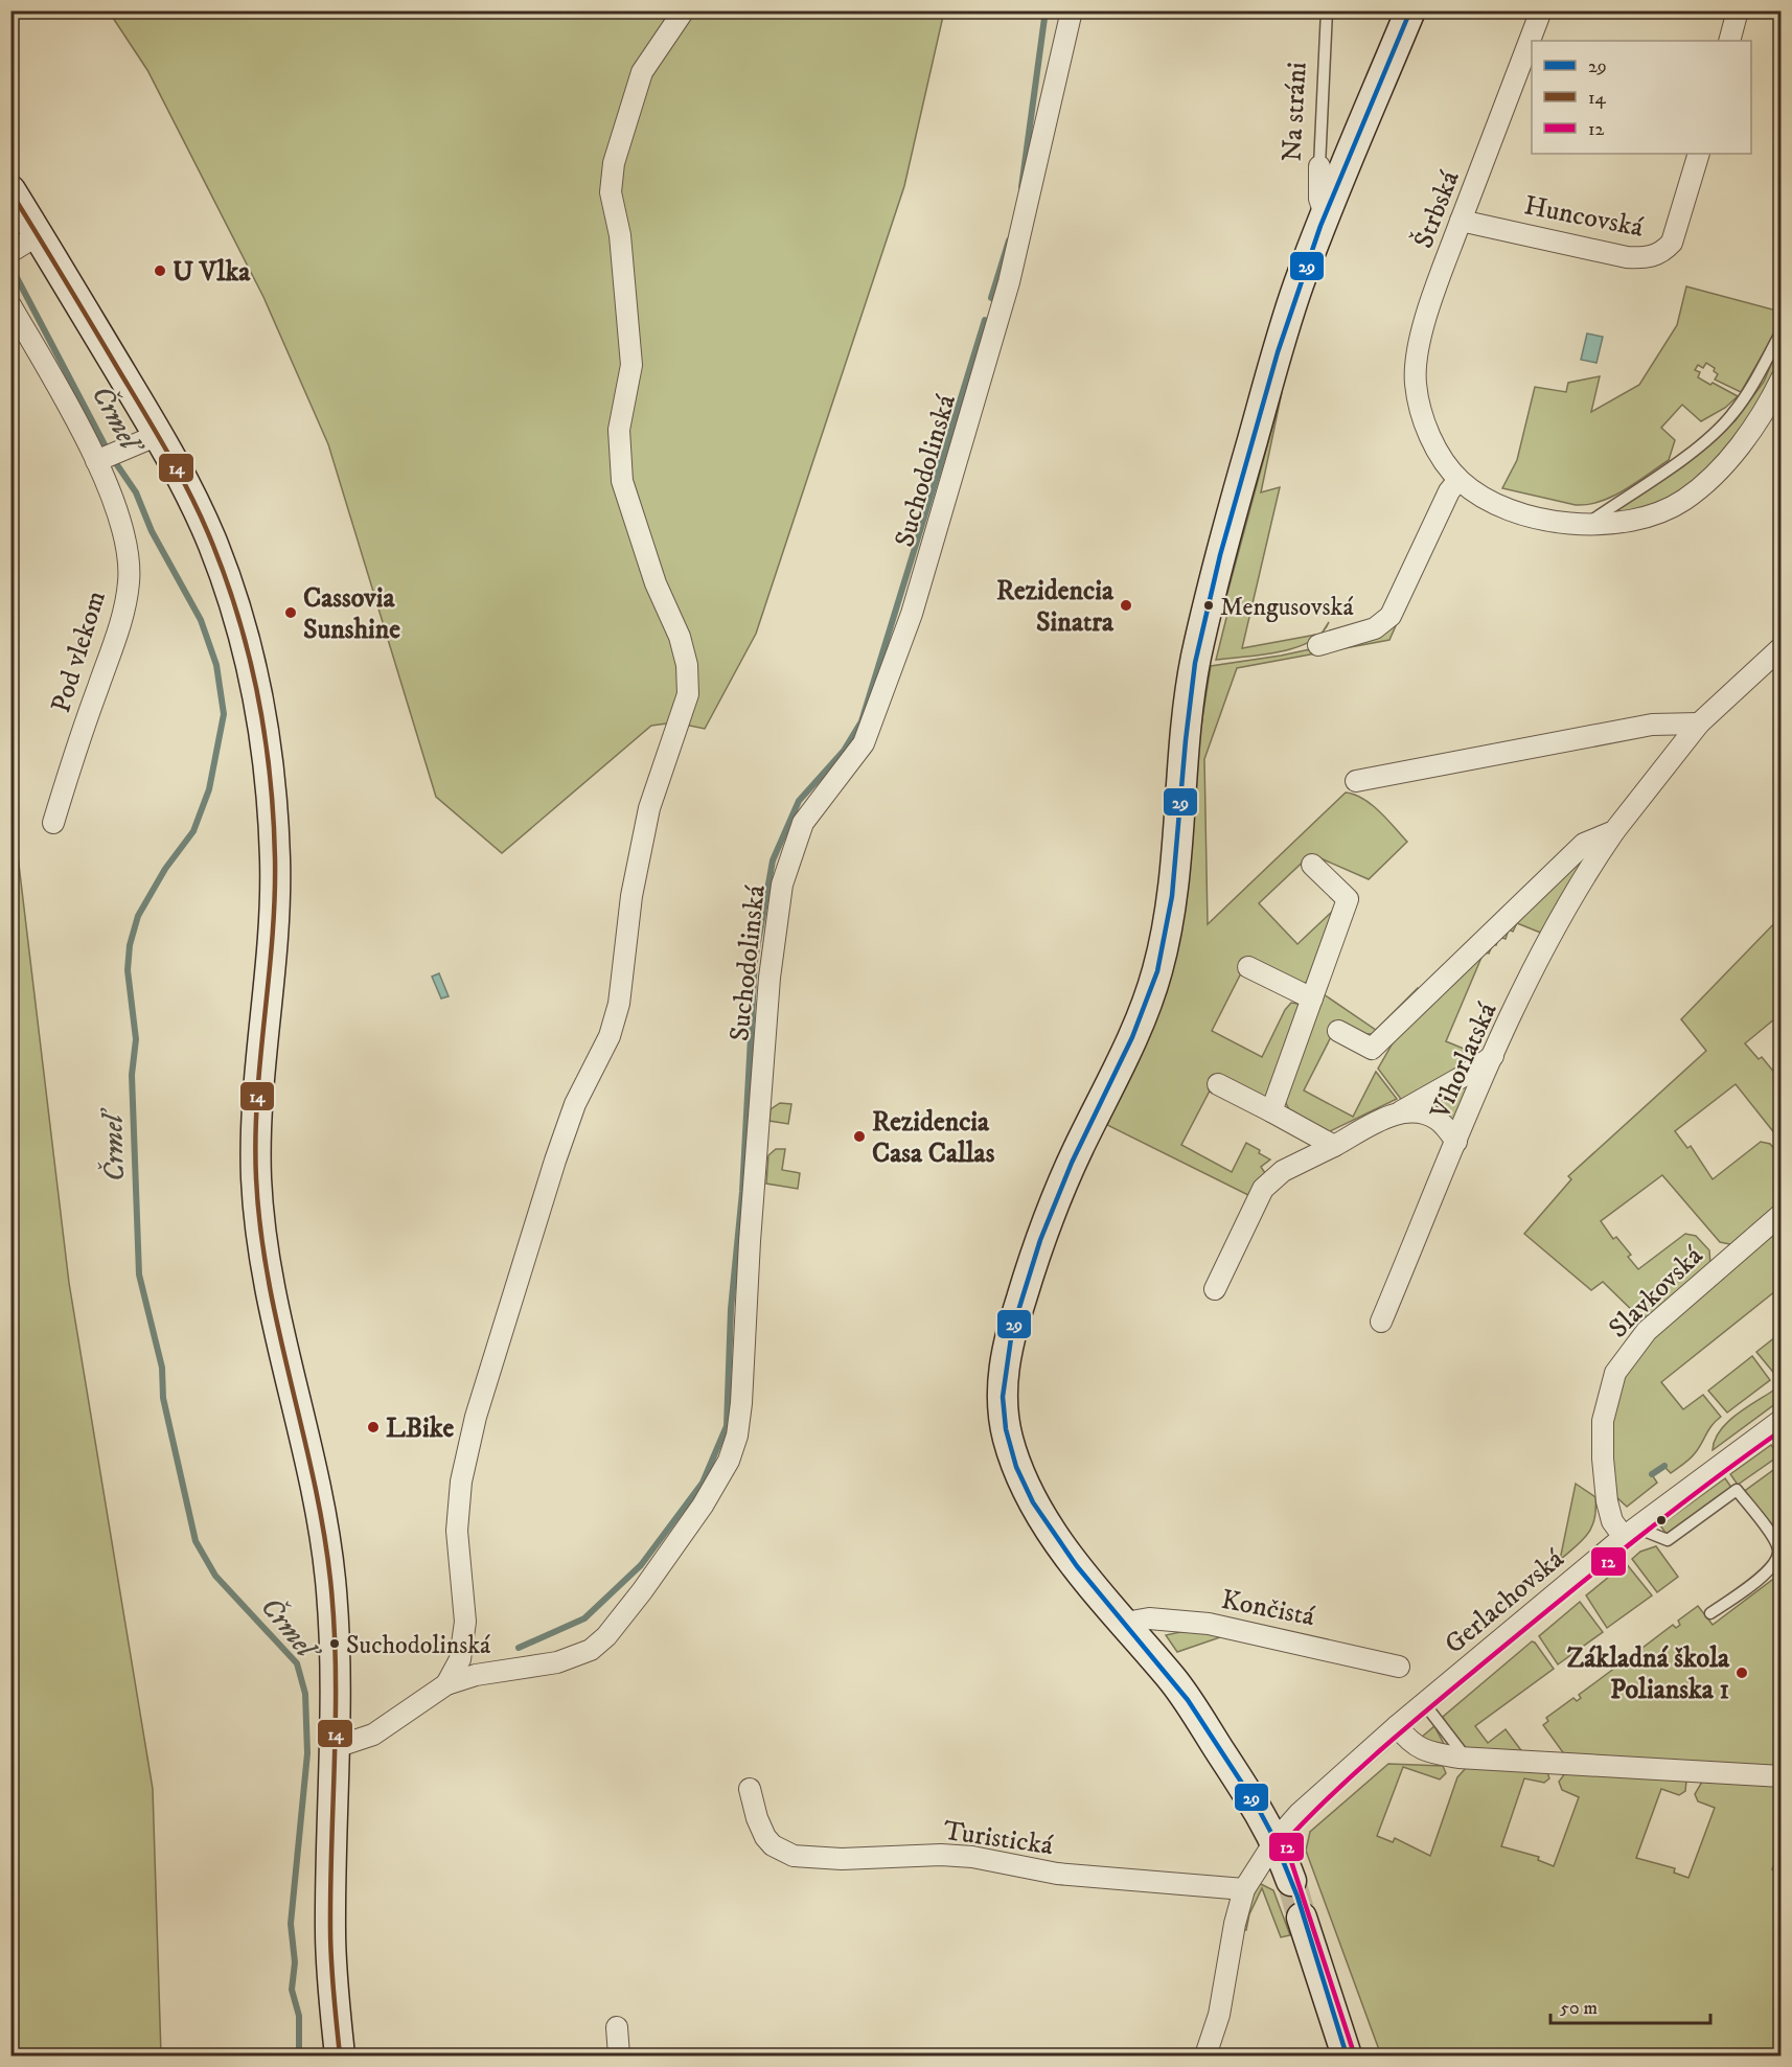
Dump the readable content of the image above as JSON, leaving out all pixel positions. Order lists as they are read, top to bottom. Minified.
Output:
{"streets":{"street":["Na stráni","Štrbská","Huncovská","Suchodolinská","Pod vlekom","Vihorlatská","Slavkovská","Gerlachovská","Končistá","Turistická"]},"crossings":[["Štrbská","Huncovská"],["Slavkovská","Gerlachovská"]],"water":["Črmeľ"],"places":["U Vlka","Rezidencia Sinatra","Mengusovská","Cassovia Sunshine","Rezidencia Casa Callas","LBike","Suchodolinská","Základná škola Polianska 1"],"lines":["transit line 29","transit line 14","transit line 12"],"legend":["29","14","12"],"scale_bar":"50 m"}
